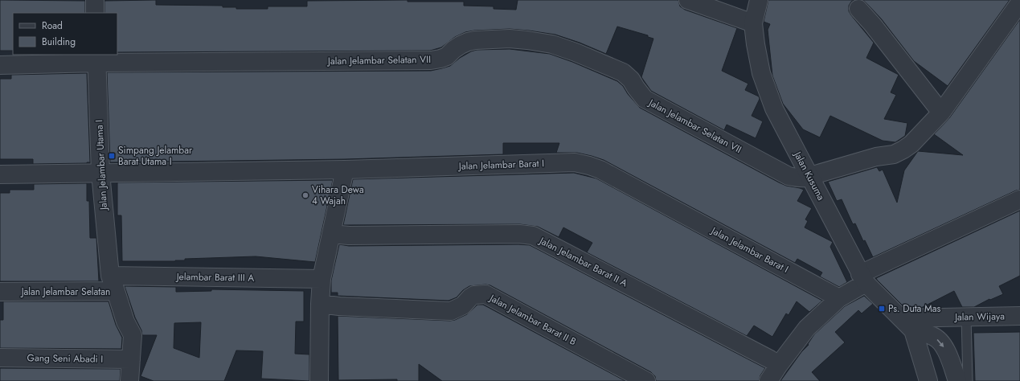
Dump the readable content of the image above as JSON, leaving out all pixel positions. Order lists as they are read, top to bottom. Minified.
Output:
{"streets":{"street":["Jalan Jelambar Selatan VII","Jalan Jelambar Utama I","Jalan Jelambar Barat I","Jalan Kusuma","Jalan Jelambar Barat II A","Jelambar Barat III A","Jalan Jelambar Selatan","Jalan Wijaya","Jalan Jelambar Barat II B","Gang Seni Abadi I"]},"crossings":[["Jalan Jelambar Selatan VII","Jalan Jelambar Utama I"],["Jalan Jelambar Selatan VII","Jalan Kusuma"],["Jalan Jelambar Utama I","Jalan Jelambar Barat I"],["Jalan Jelambar Utama I","Jelambar Barat III A"],["Jalan Jelambar Utama I","Jalan Jelambar Selatan"],["Jalan Jelambar Utama I","Gang Seni Abadi I"],["Jalan Kusuma","Jalan Wijaya"],["Jelambar Barat III A","Jalan Jelambar Selatan"]],"places":{"transit":["Simpang Jelambar Barat Utama I","Ps. Duta Mas"],"other":["Vihara Dewa 4 Wajah"]},"legend":["Road","Building"]}
